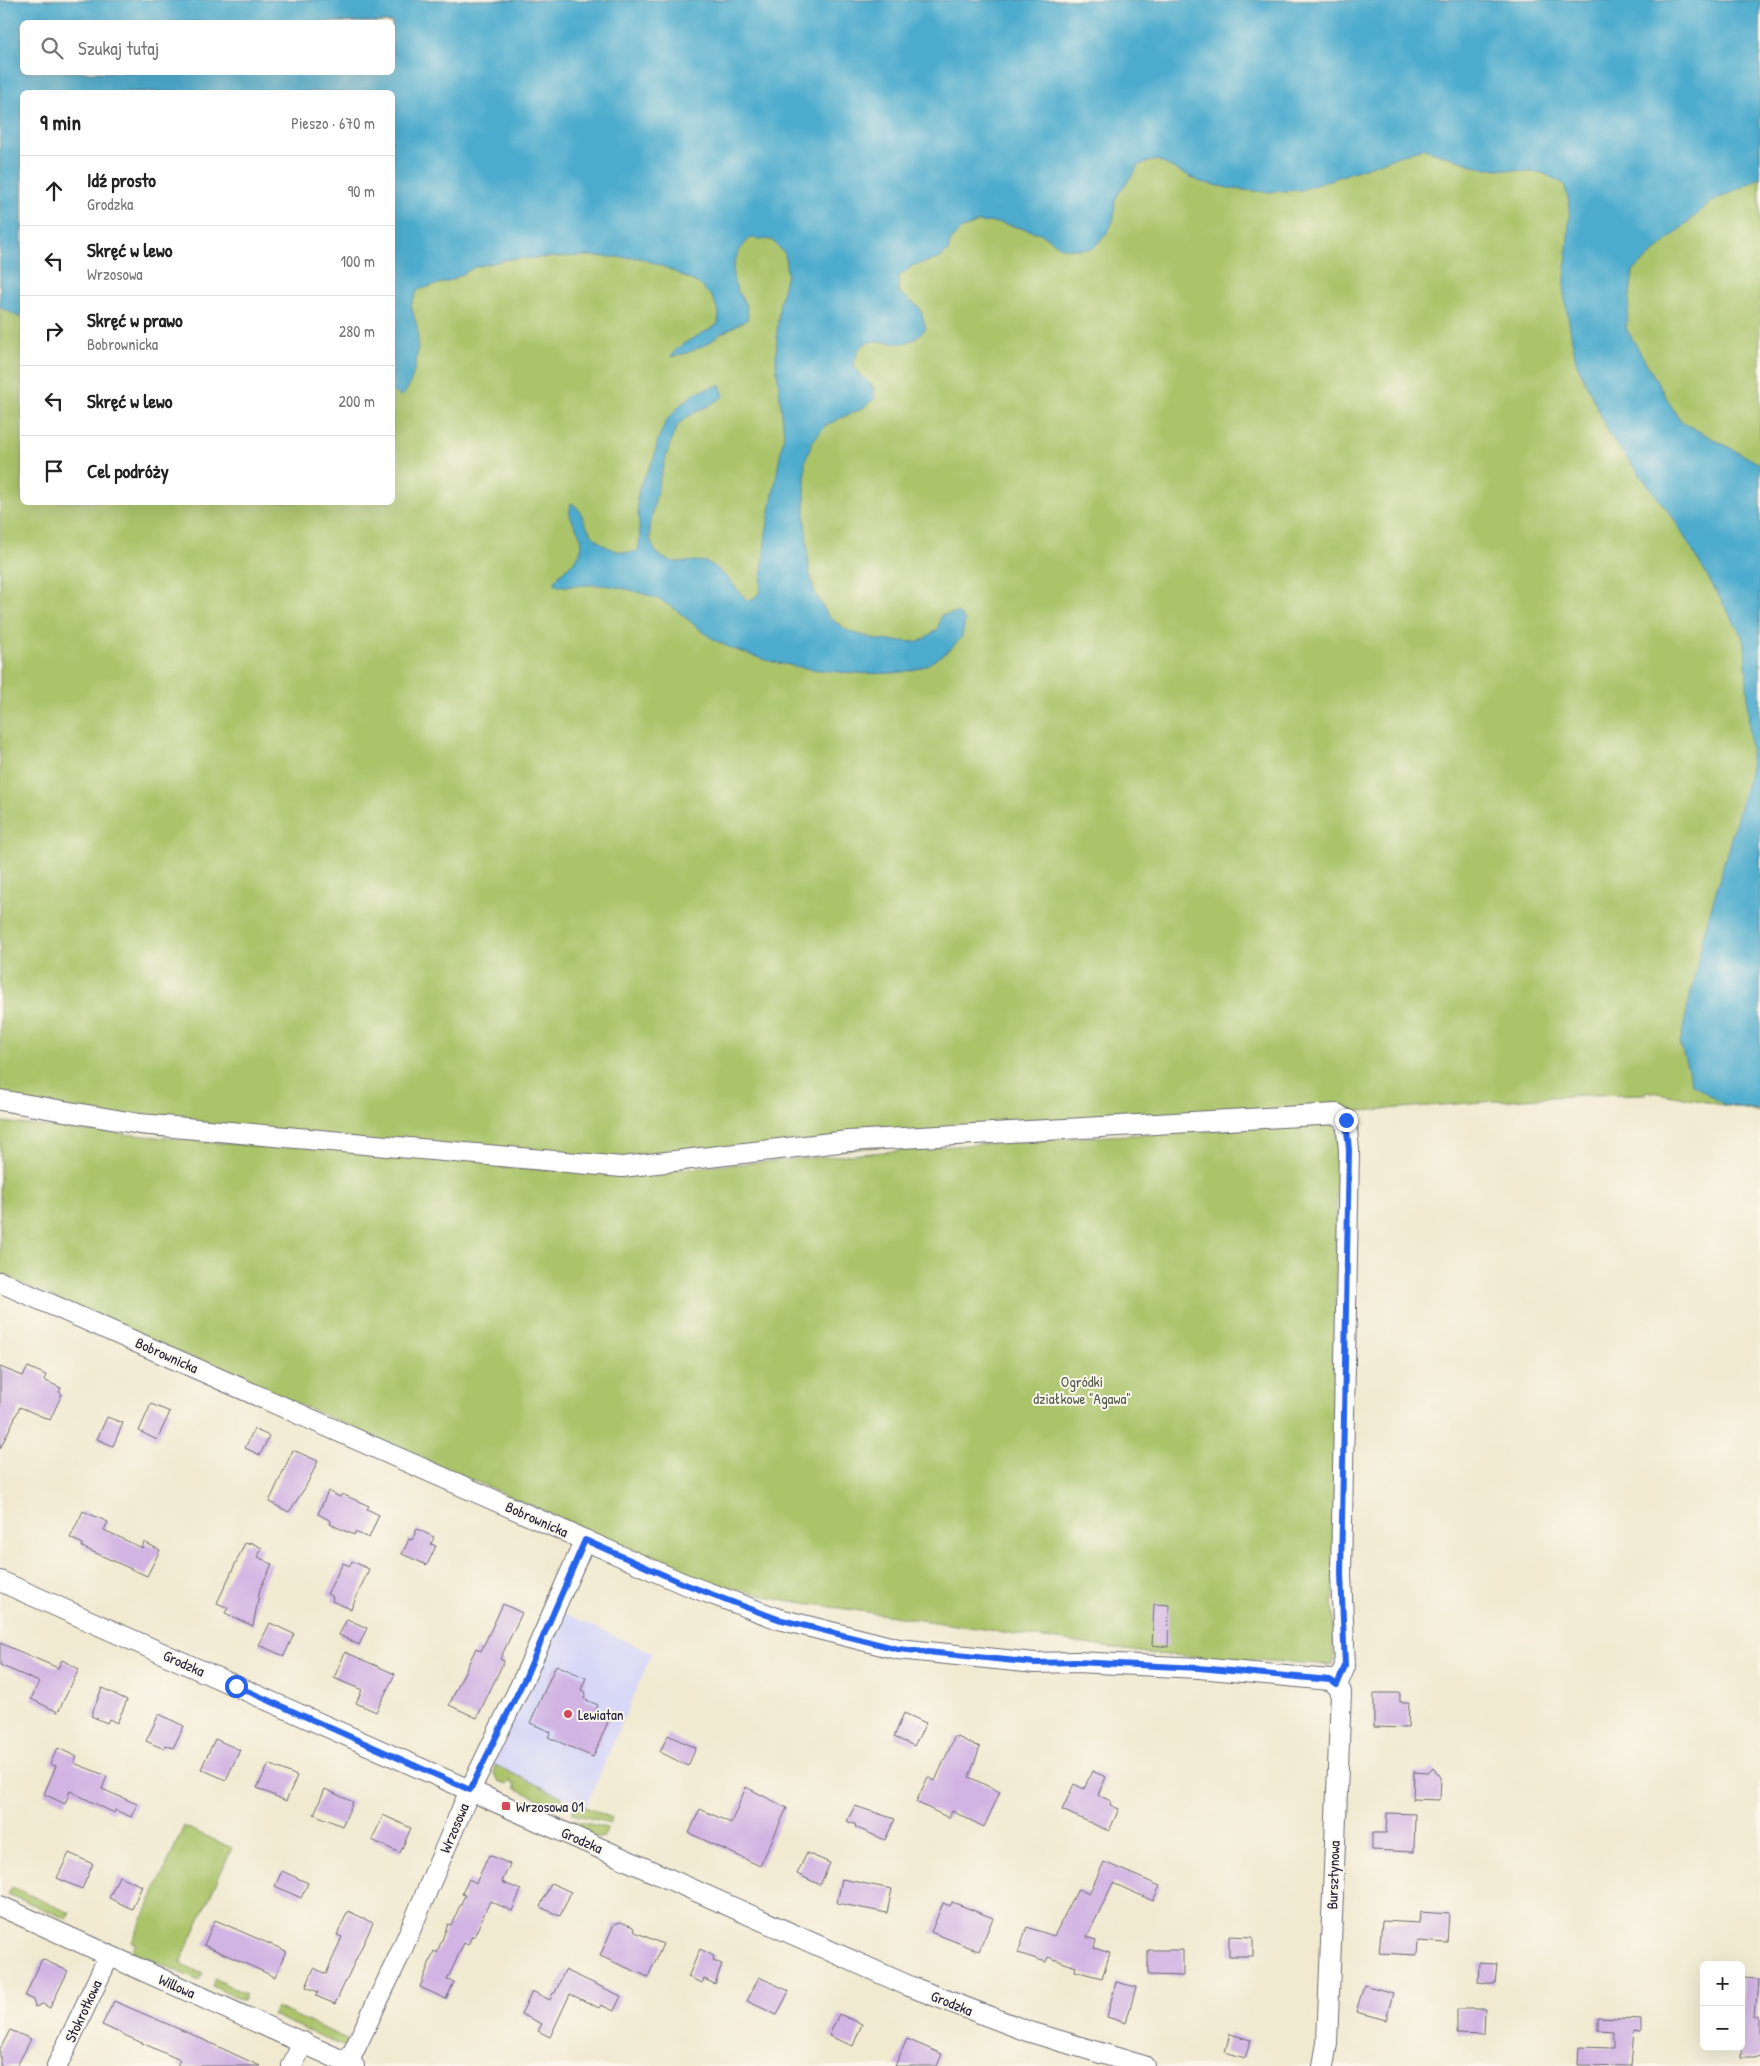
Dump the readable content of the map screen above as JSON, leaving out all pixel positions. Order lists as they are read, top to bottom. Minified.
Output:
{"streets":{"street":["Bobrownicka","Grodzka","Wrzosowa","Bursztynowa","Willowa","Stokrotkowa"]},"crossings":[["Bobrownicka","Wrzosowa"],["Bobrownicka","Bursztynowa"],["Grodzka","Wrzosowa"],["Wrzosowa","Willowa"],["Willowa","Stokrotkowa"]],"parks":["Ogródki działkowe \"Agawa\""],"places":{"other":["Lewiatan"],"transit":["Wrzosowa 01"]},"page":{"search":"Szukaj tutaj","heading":["9 min","Pieszo · 670 m"],"list":[["Idź prosto","Grodzka","90 m"],["Skręć w lewo","Wrzosowa","100 m"],["Skręć w prawo","Bobrownicka","280 m"],["Skręć w lewo","200 m"],"Cel podróży"],"map_buttons":["+","−"]}}
